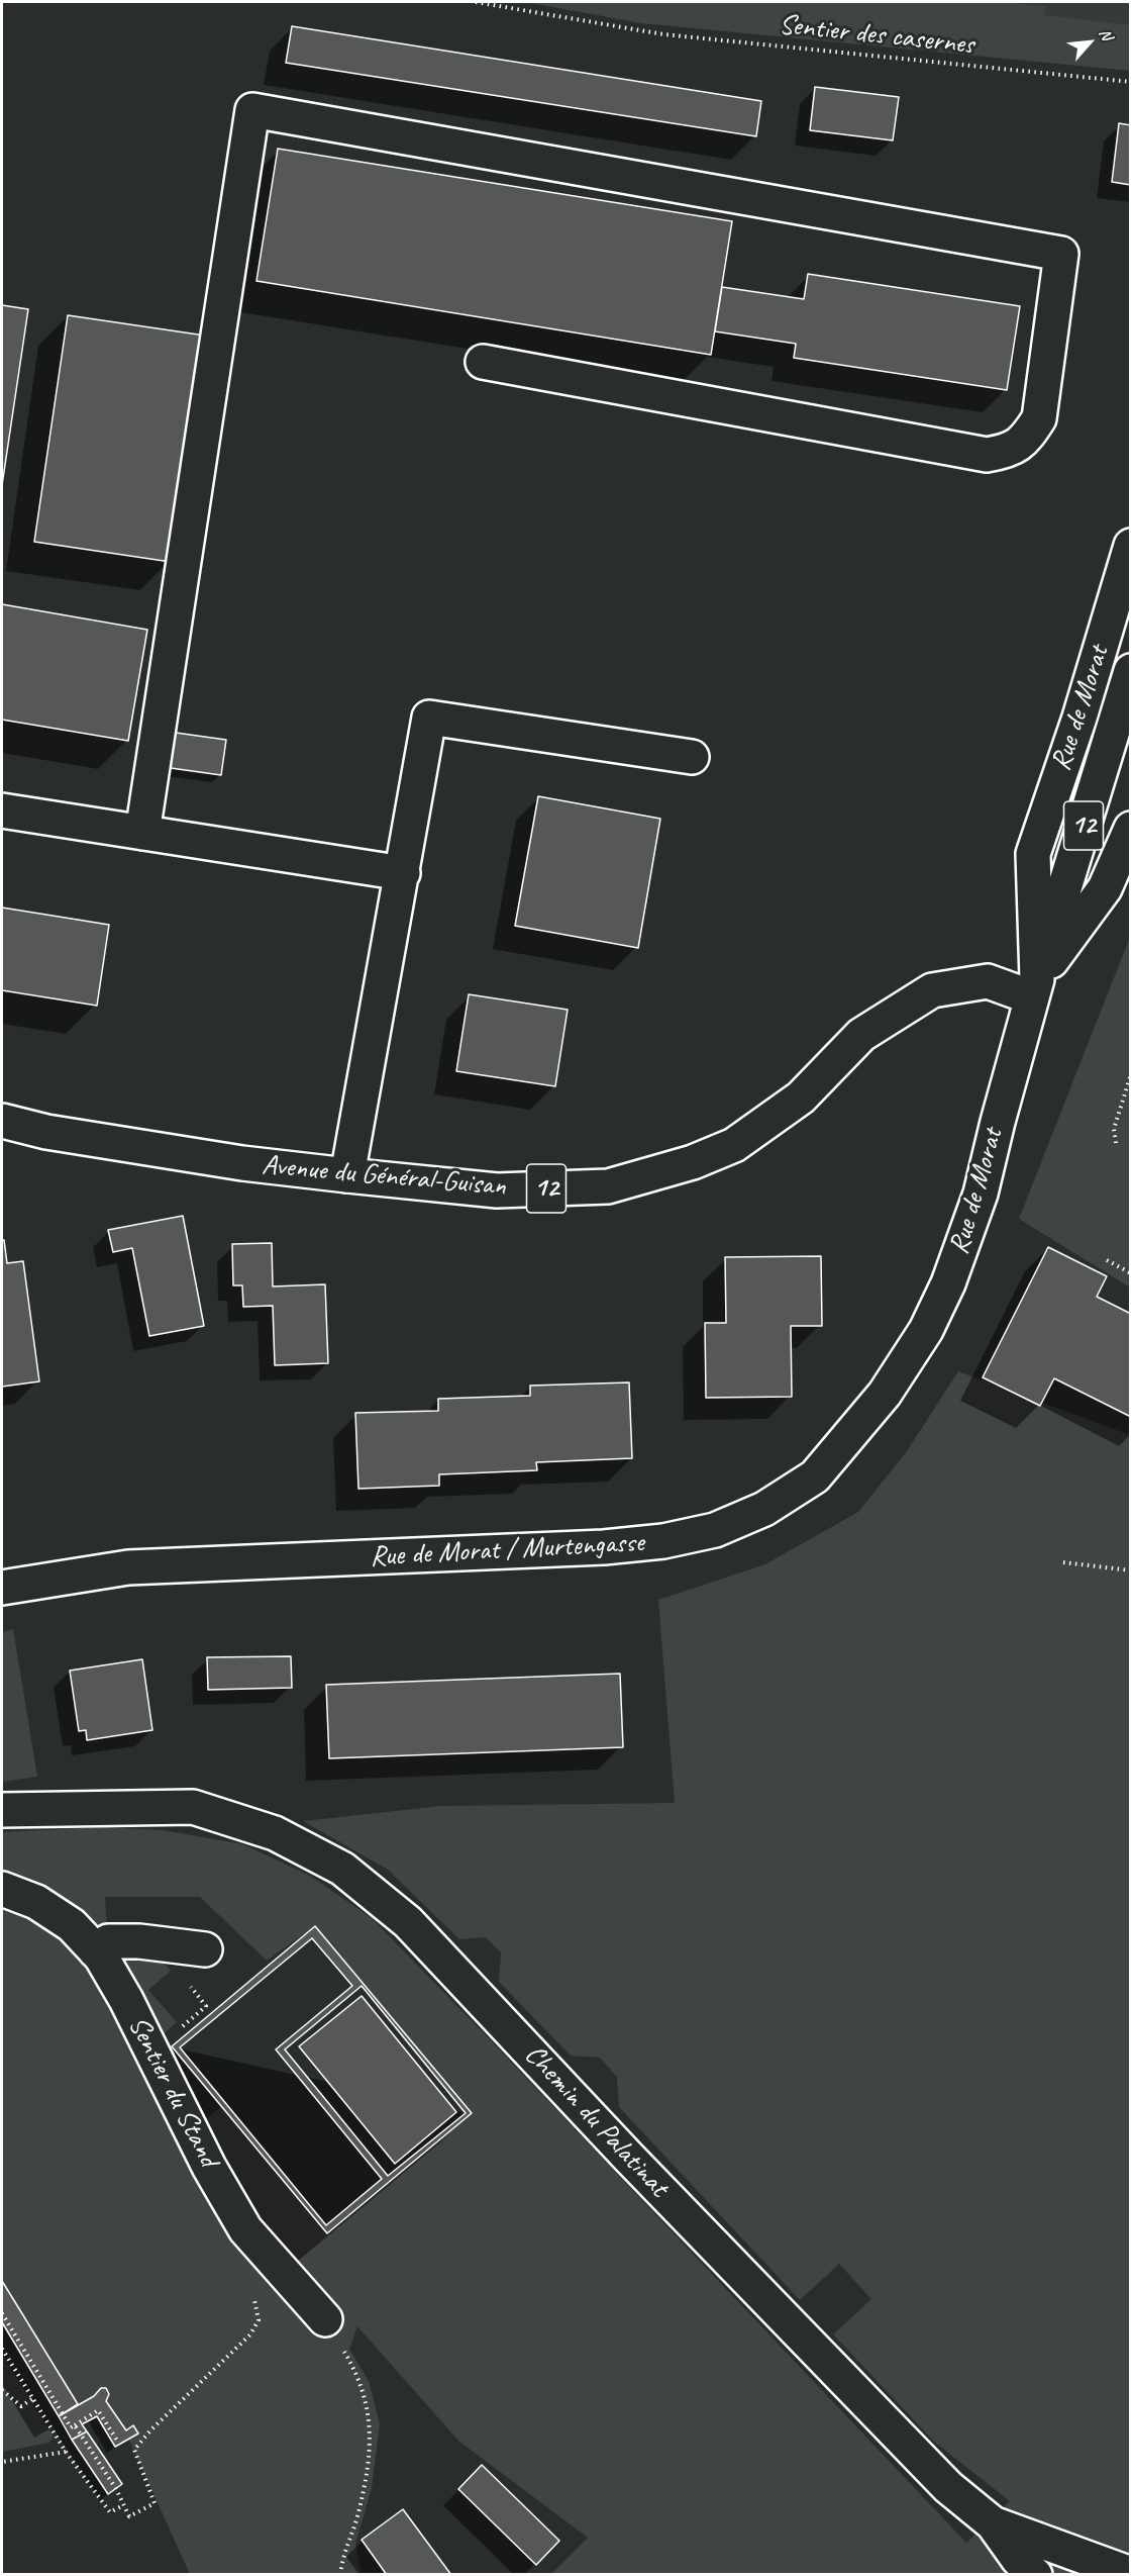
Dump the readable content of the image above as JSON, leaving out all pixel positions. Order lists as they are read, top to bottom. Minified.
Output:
{"streets":{"main road":["Rue de Morat","12","Avenue du Général-Guisan","Rue de Morat / Murtengasse","Sentier du Stand","Chemin du Palatinat"],"path":["Sentier des casernes"]},"crossings":[["Rue de Morat","12"],["Rue de Morat","Avenue du Général-Guisan"],["Rue de Morat","Rue de Morat / Murtengasse"],["12","Avenue du Général-Guisan"]],"north":"top right"}
